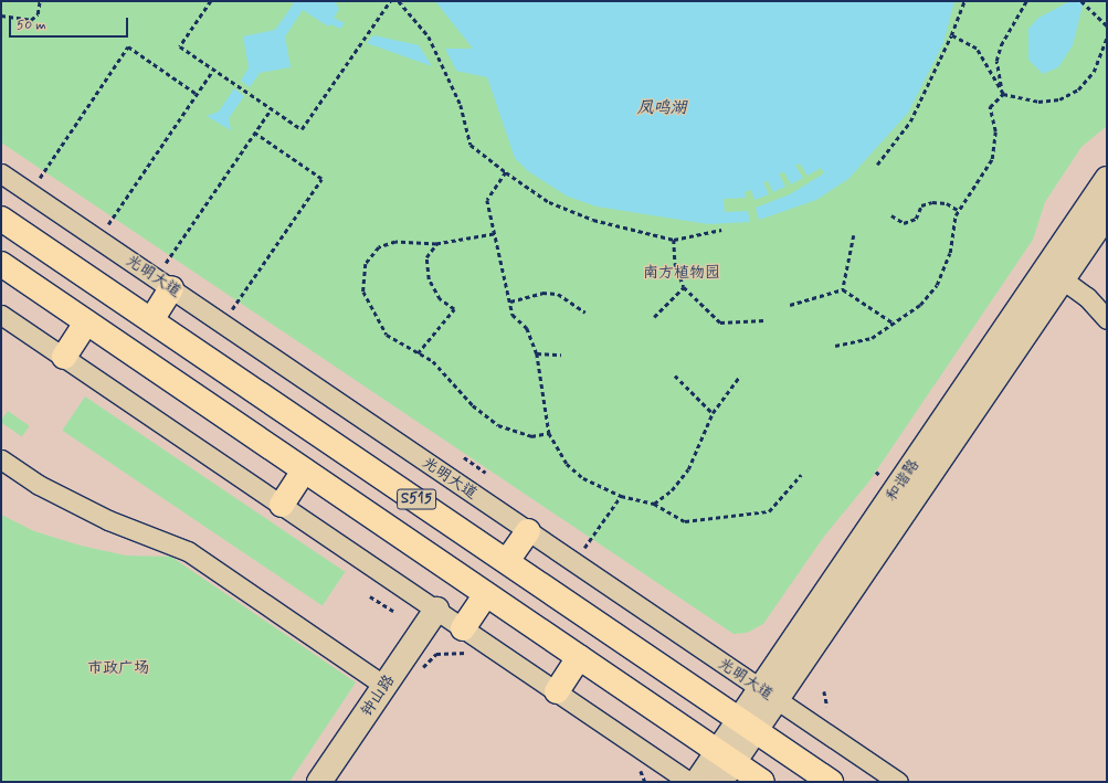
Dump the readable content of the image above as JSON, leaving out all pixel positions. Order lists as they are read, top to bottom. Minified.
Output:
{"streets":{"main road":["和谐路","S515","钟山路"],"street":["光明大道"]},"crossings":[["光明大道","和谐路"],["和谐路","S515"]],"water":["凤鸣湖"],"parks":["南方植物园","市政广场"],"scale_bar":"50 m"}
